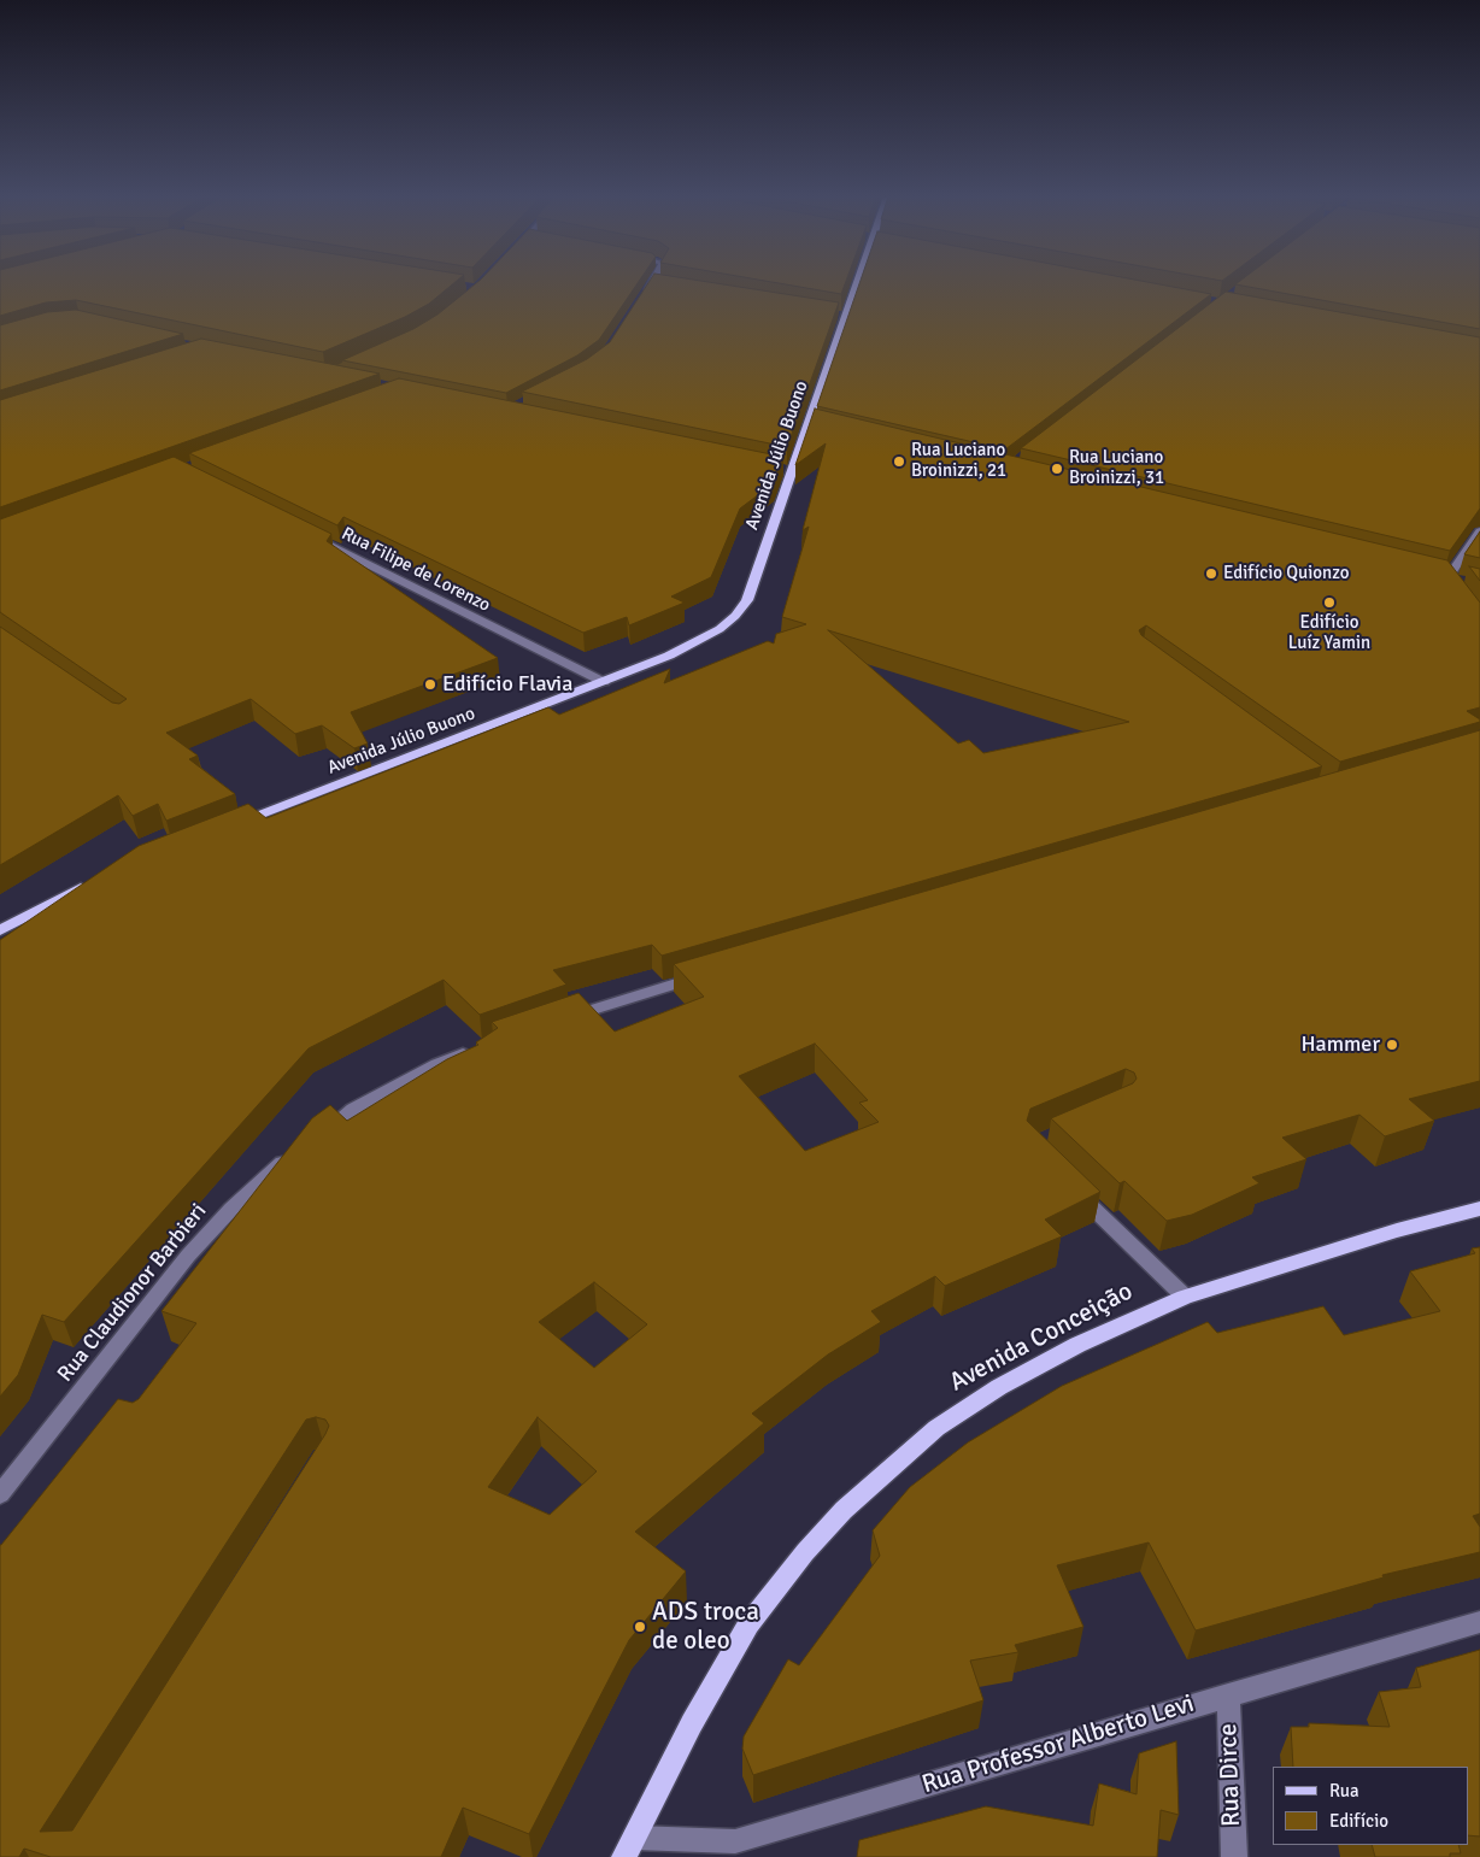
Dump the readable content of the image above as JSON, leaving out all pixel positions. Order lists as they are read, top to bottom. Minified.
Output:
{"streets":{"main road":["Avenida Júlio Buono","Avenida Conceição"],"street":["Rua Filipe de Lorenzo","Rua Claudionor Barbieri","Rua Professor Alberto Levi","Rua Dirce"]},"crossings":[["Avenida Júlio Buono","Rua Filipe de Lorenzo"],["Avenida Conceição","Rua Professor Alberto Levi"],["Rua Professor Alberto Levi","Rua Dirce"]],"places":["Rua Luciano Broinizzi, 21","Rua Luciano Broinizzi, 31","Edifício Quionzo","Edifício Luíz Yamin","Edifício Flavia","Hammer","ADS troca de oleo"],"legend":["Rua","Edifício"]}
